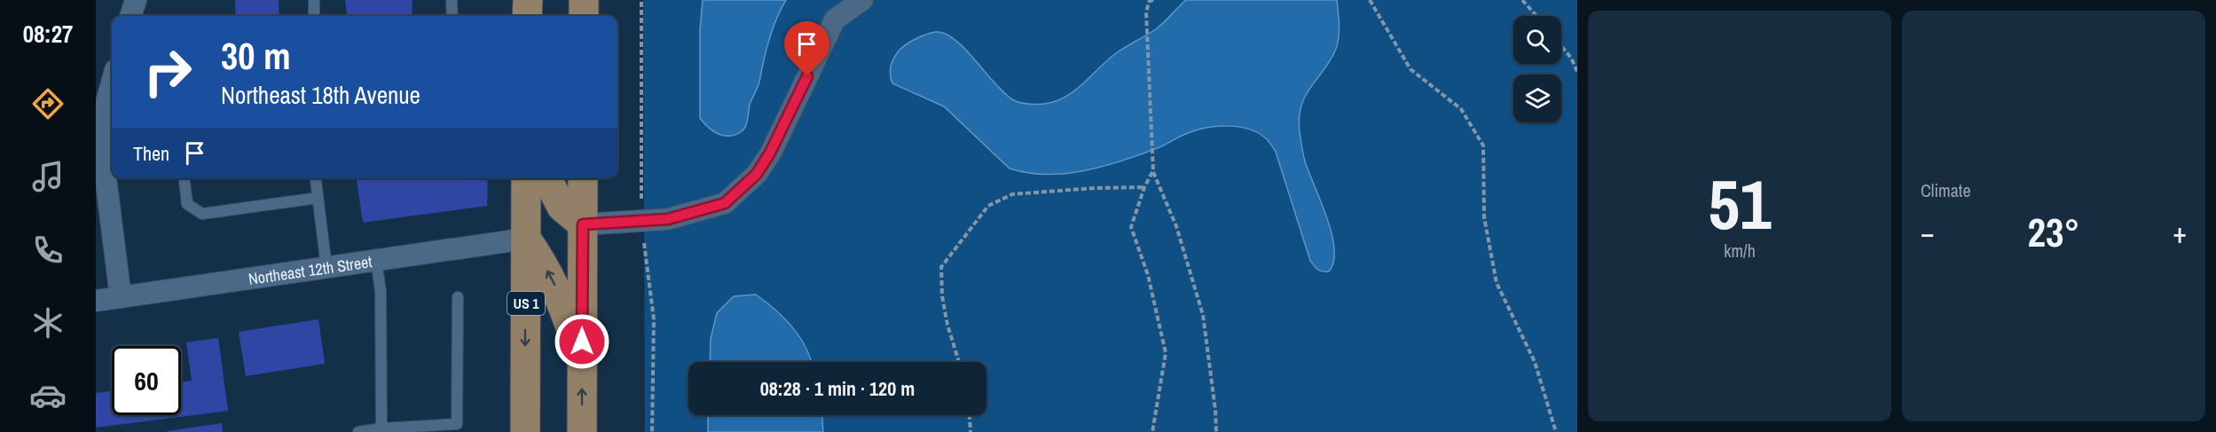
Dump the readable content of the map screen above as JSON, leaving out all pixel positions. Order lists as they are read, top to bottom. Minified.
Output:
{"streets":{"main road":["US 1"],"street":["Northeast 12th Street"]},"crossings":[["Northeast 12th Street","US 1"]],"page":{"tabs":"08:27","tile":[["51","km/h"],"Climate"],"turn":["30 m","Northeast 18th Avenue"],"then":"Then","heat":["−","23°","+"],"limit":"60","trip":"08:28 · 1 min · 120 m"}}
